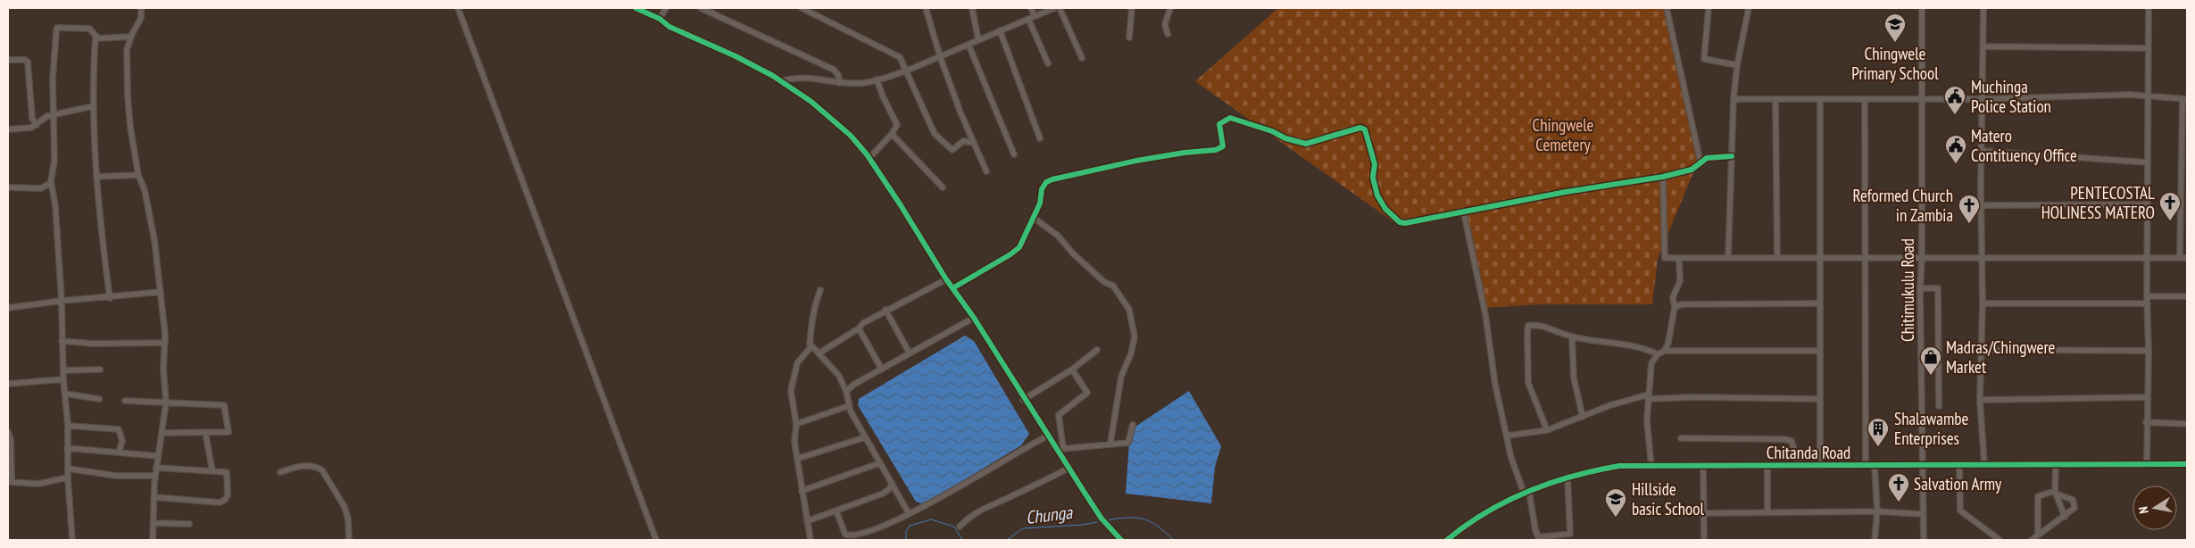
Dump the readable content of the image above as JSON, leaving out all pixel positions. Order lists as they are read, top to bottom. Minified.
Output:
{"streets":{"street":["Chitimukulu Road","Chitanda Road"]},"crossings":[["Chitimukulu Road","Chitanda Road"]],"water":["Chunga"],"parks":["Chingwele Cemetery"],"places":{"school or university":["Chingwele Primary School","Hillside basic School"],"public building":["Muchinga Police Station","Matero Contituency Office"],"church":["PENTECOSTAL HOLINESS MATERO","Reformed Church in Zambia","Salvation Army"],"shop":["Madras/Chingwere Market"],"building":["Shalawambe Enterprises"]},"north":"left"}
